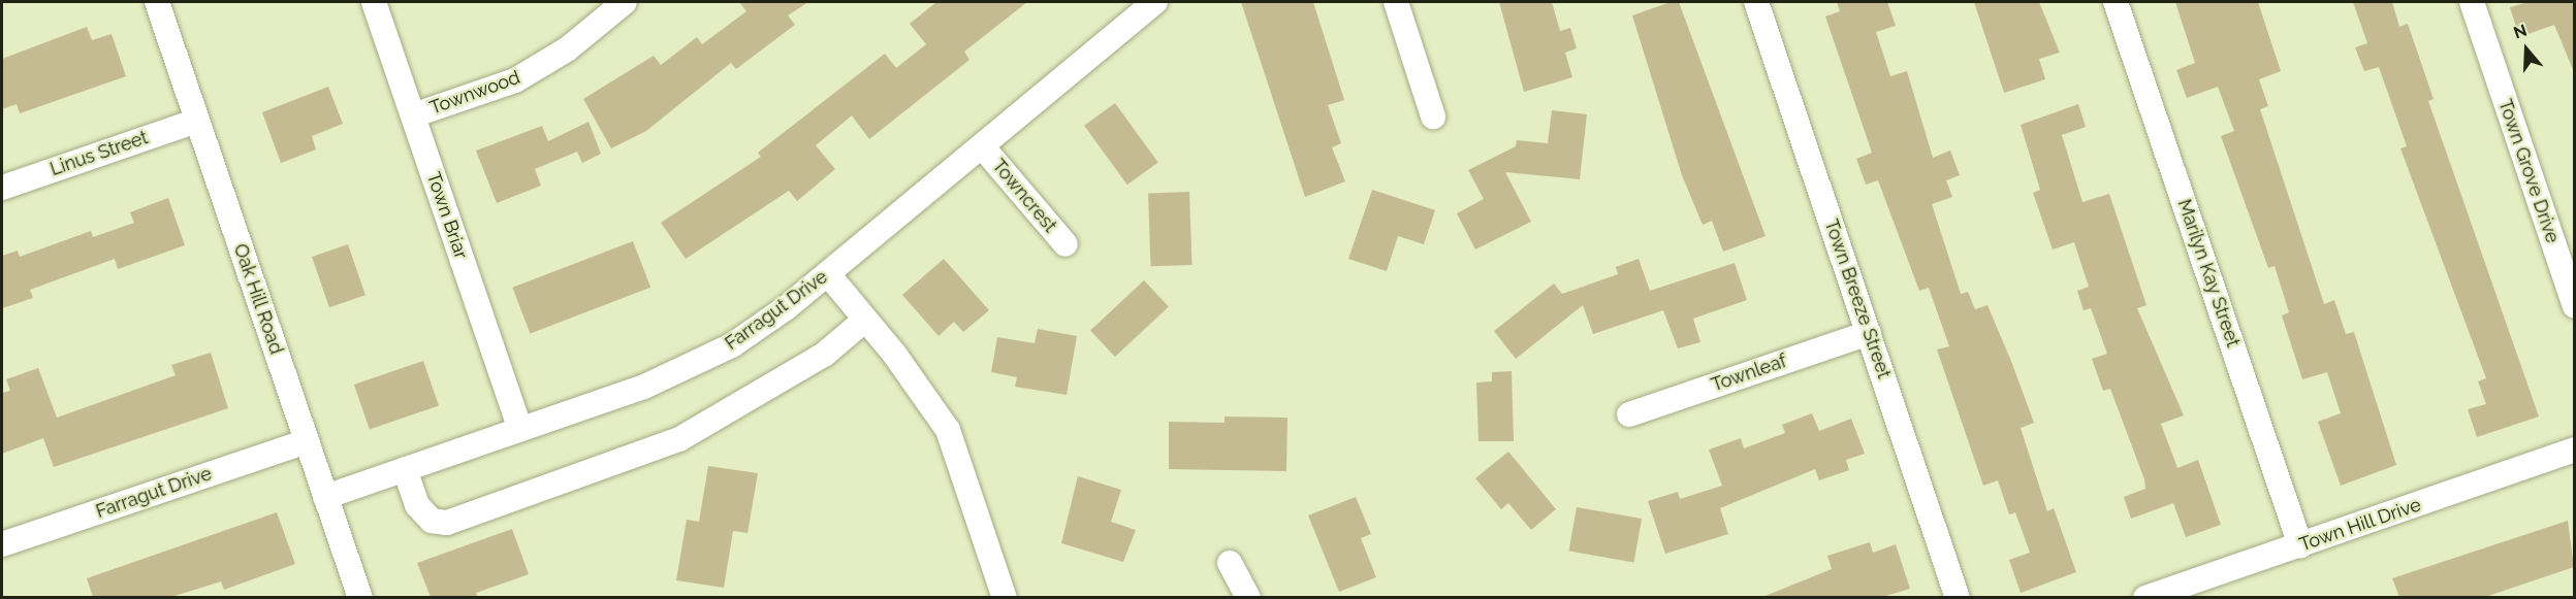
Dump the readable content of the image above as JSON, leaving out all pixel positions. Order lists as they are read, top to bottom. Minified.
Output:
{"streets":{"street":["Townwood","Linus Street","Town Grove Drive","Towncrest","Town Briar","Marilyn Kay Street","Oak Hill Road","Town Breeze Street","Farragut Drive","Townleaf","Town Hill Drive"]},"crossings":[["Townwood","Town Briar"],["Linus Street","Oak Hill Road"],["Towncrest","Farragut Drive"],["Town Briar","Farragut Drive"],["Marilyn Kay Street","Town Hill Drive"],["Oak Hill Road","Farragut Drive"],["Town Breeze Street","Townleaf"]],"north":"top"}
